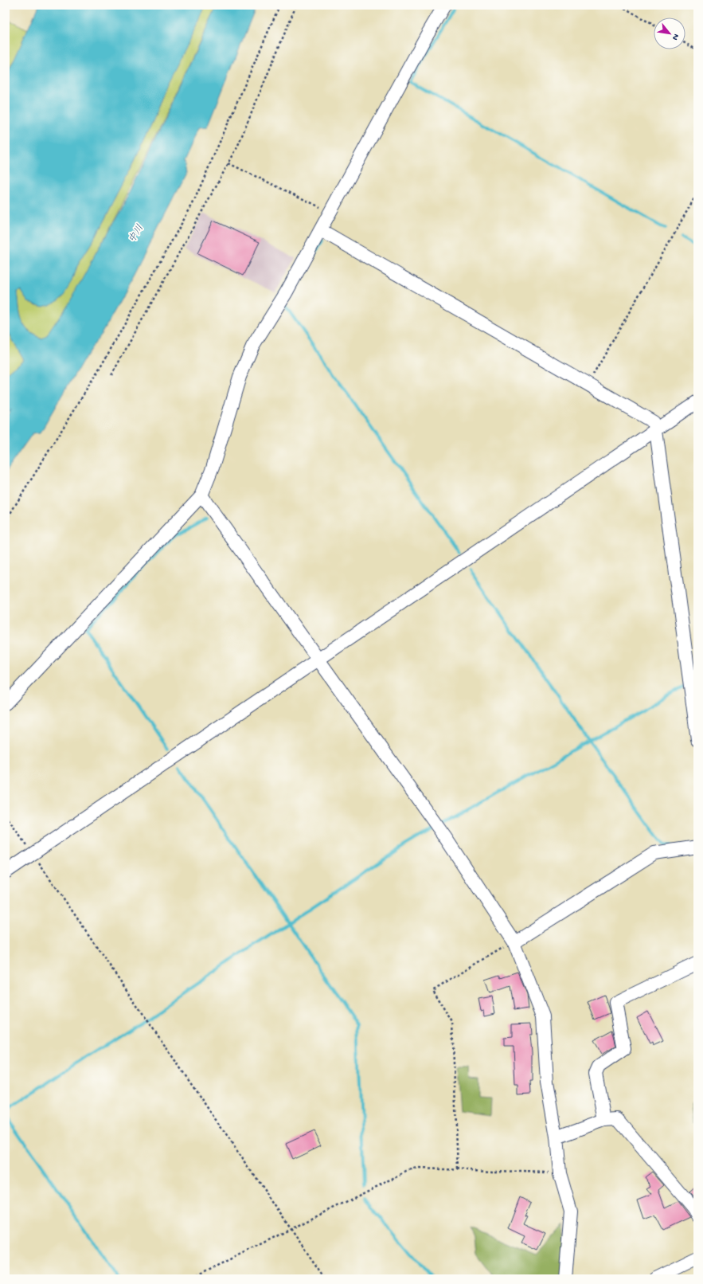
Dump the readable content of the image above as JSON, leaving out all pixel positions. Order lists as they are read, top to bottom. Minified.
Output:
{"water":["中川"],"north":"bottom right"}
